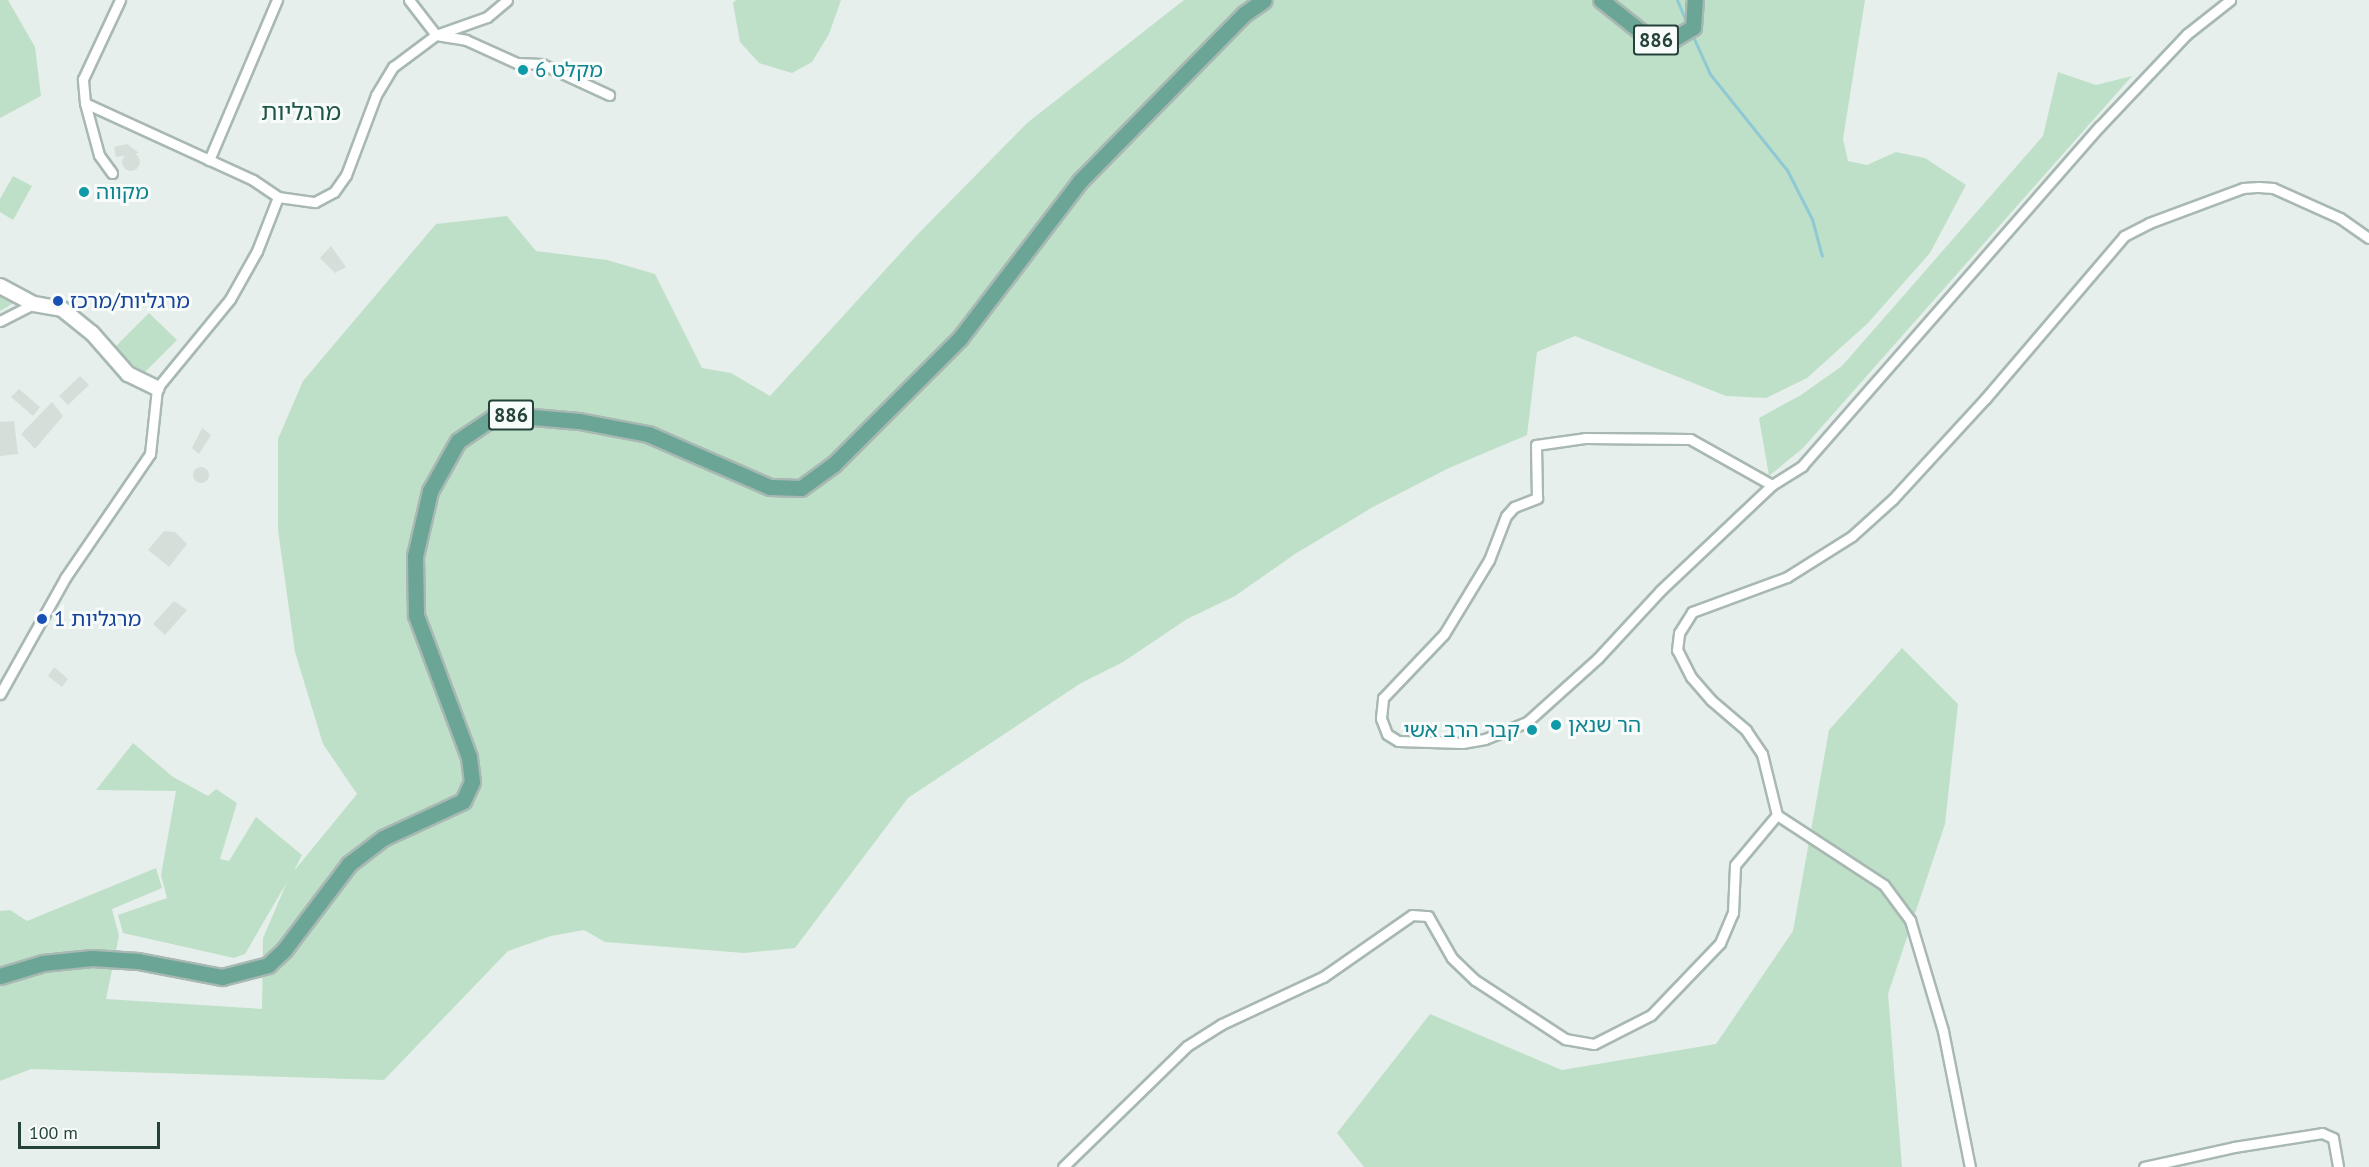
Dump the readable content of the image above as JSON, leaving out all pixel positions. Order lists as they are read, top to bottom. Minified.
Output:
{"streets":{"main road":["886"]},"districts":["מרגליות"],"places":["מקלט 6","מקווה","מרגליות/מרכז","מרגליות 1","הר שנאן","קבר הרב אשי"],"scale_bar":"100 m"}
